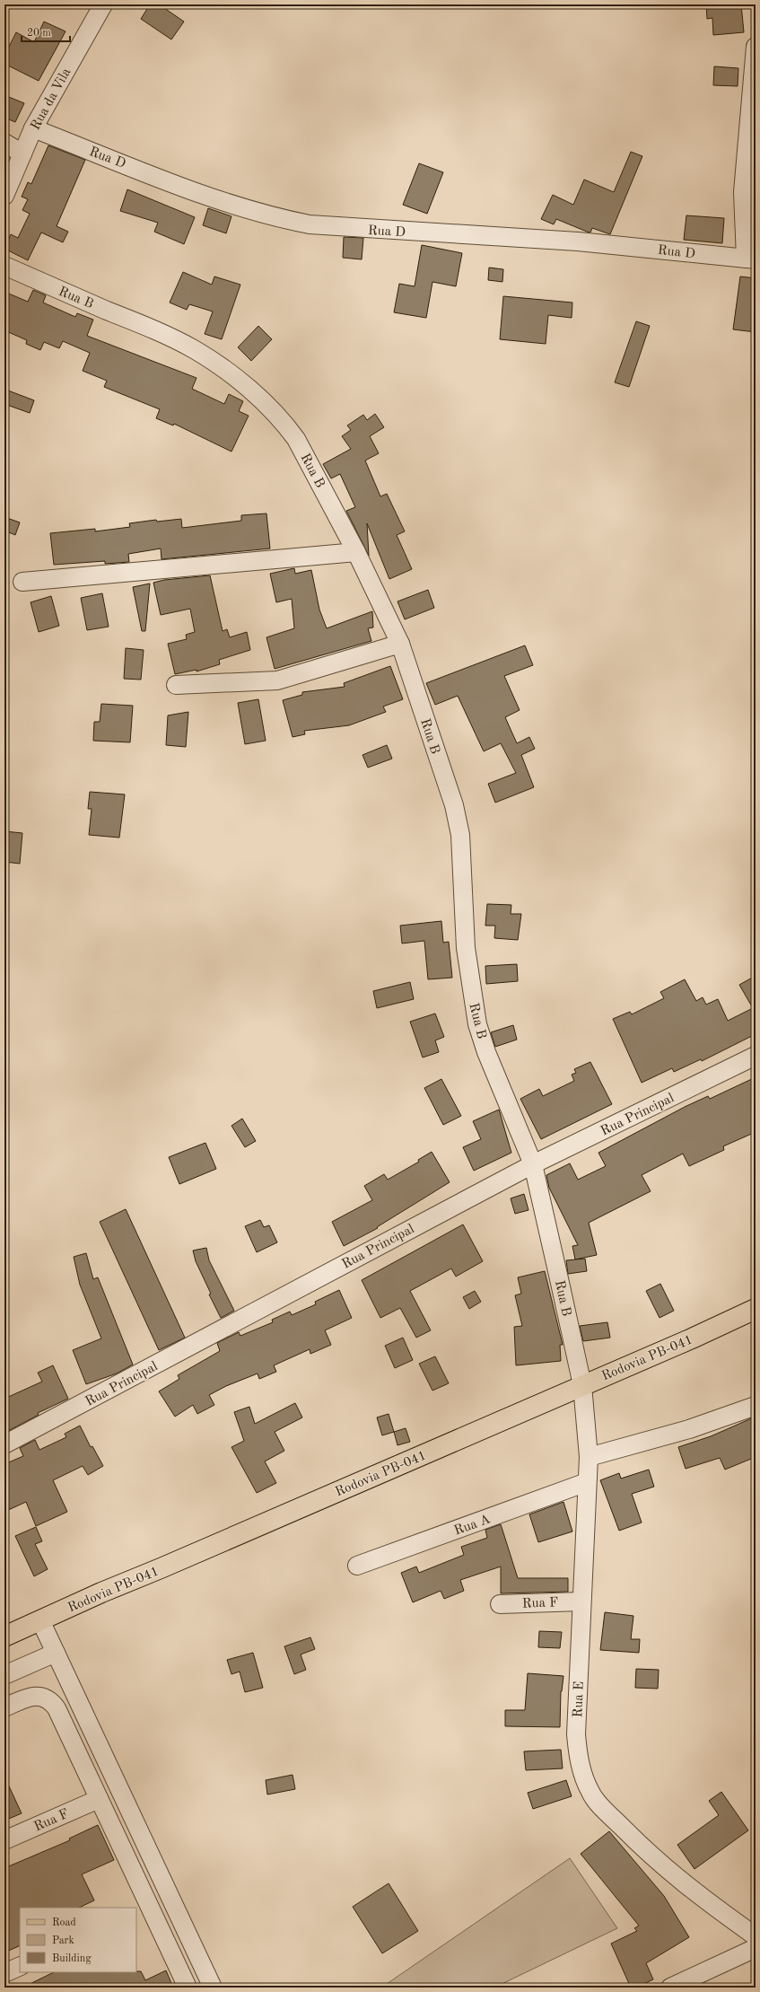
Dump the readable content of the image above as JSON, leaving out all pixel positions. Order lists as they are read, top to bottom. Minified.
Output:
{"streets":{"main road":["Rodovia PB-041"],"street":["Rua da Vila","Rua D","Rua B","Rua Principal","Rua A","Rua F","Rua E"]},"crossings":[["Rua da Vila","Rua D"],["Rua B","Rua Principal"],["Rua B","Rodovia PB-041"],["Rua B","Rua E"],["Rodovia PB-041","Rua E"],["Rua A","Rua E"],["Rua F","Rua E"]],"legend":["Road","Park","Building"],"scale_bar":"20 m"}
